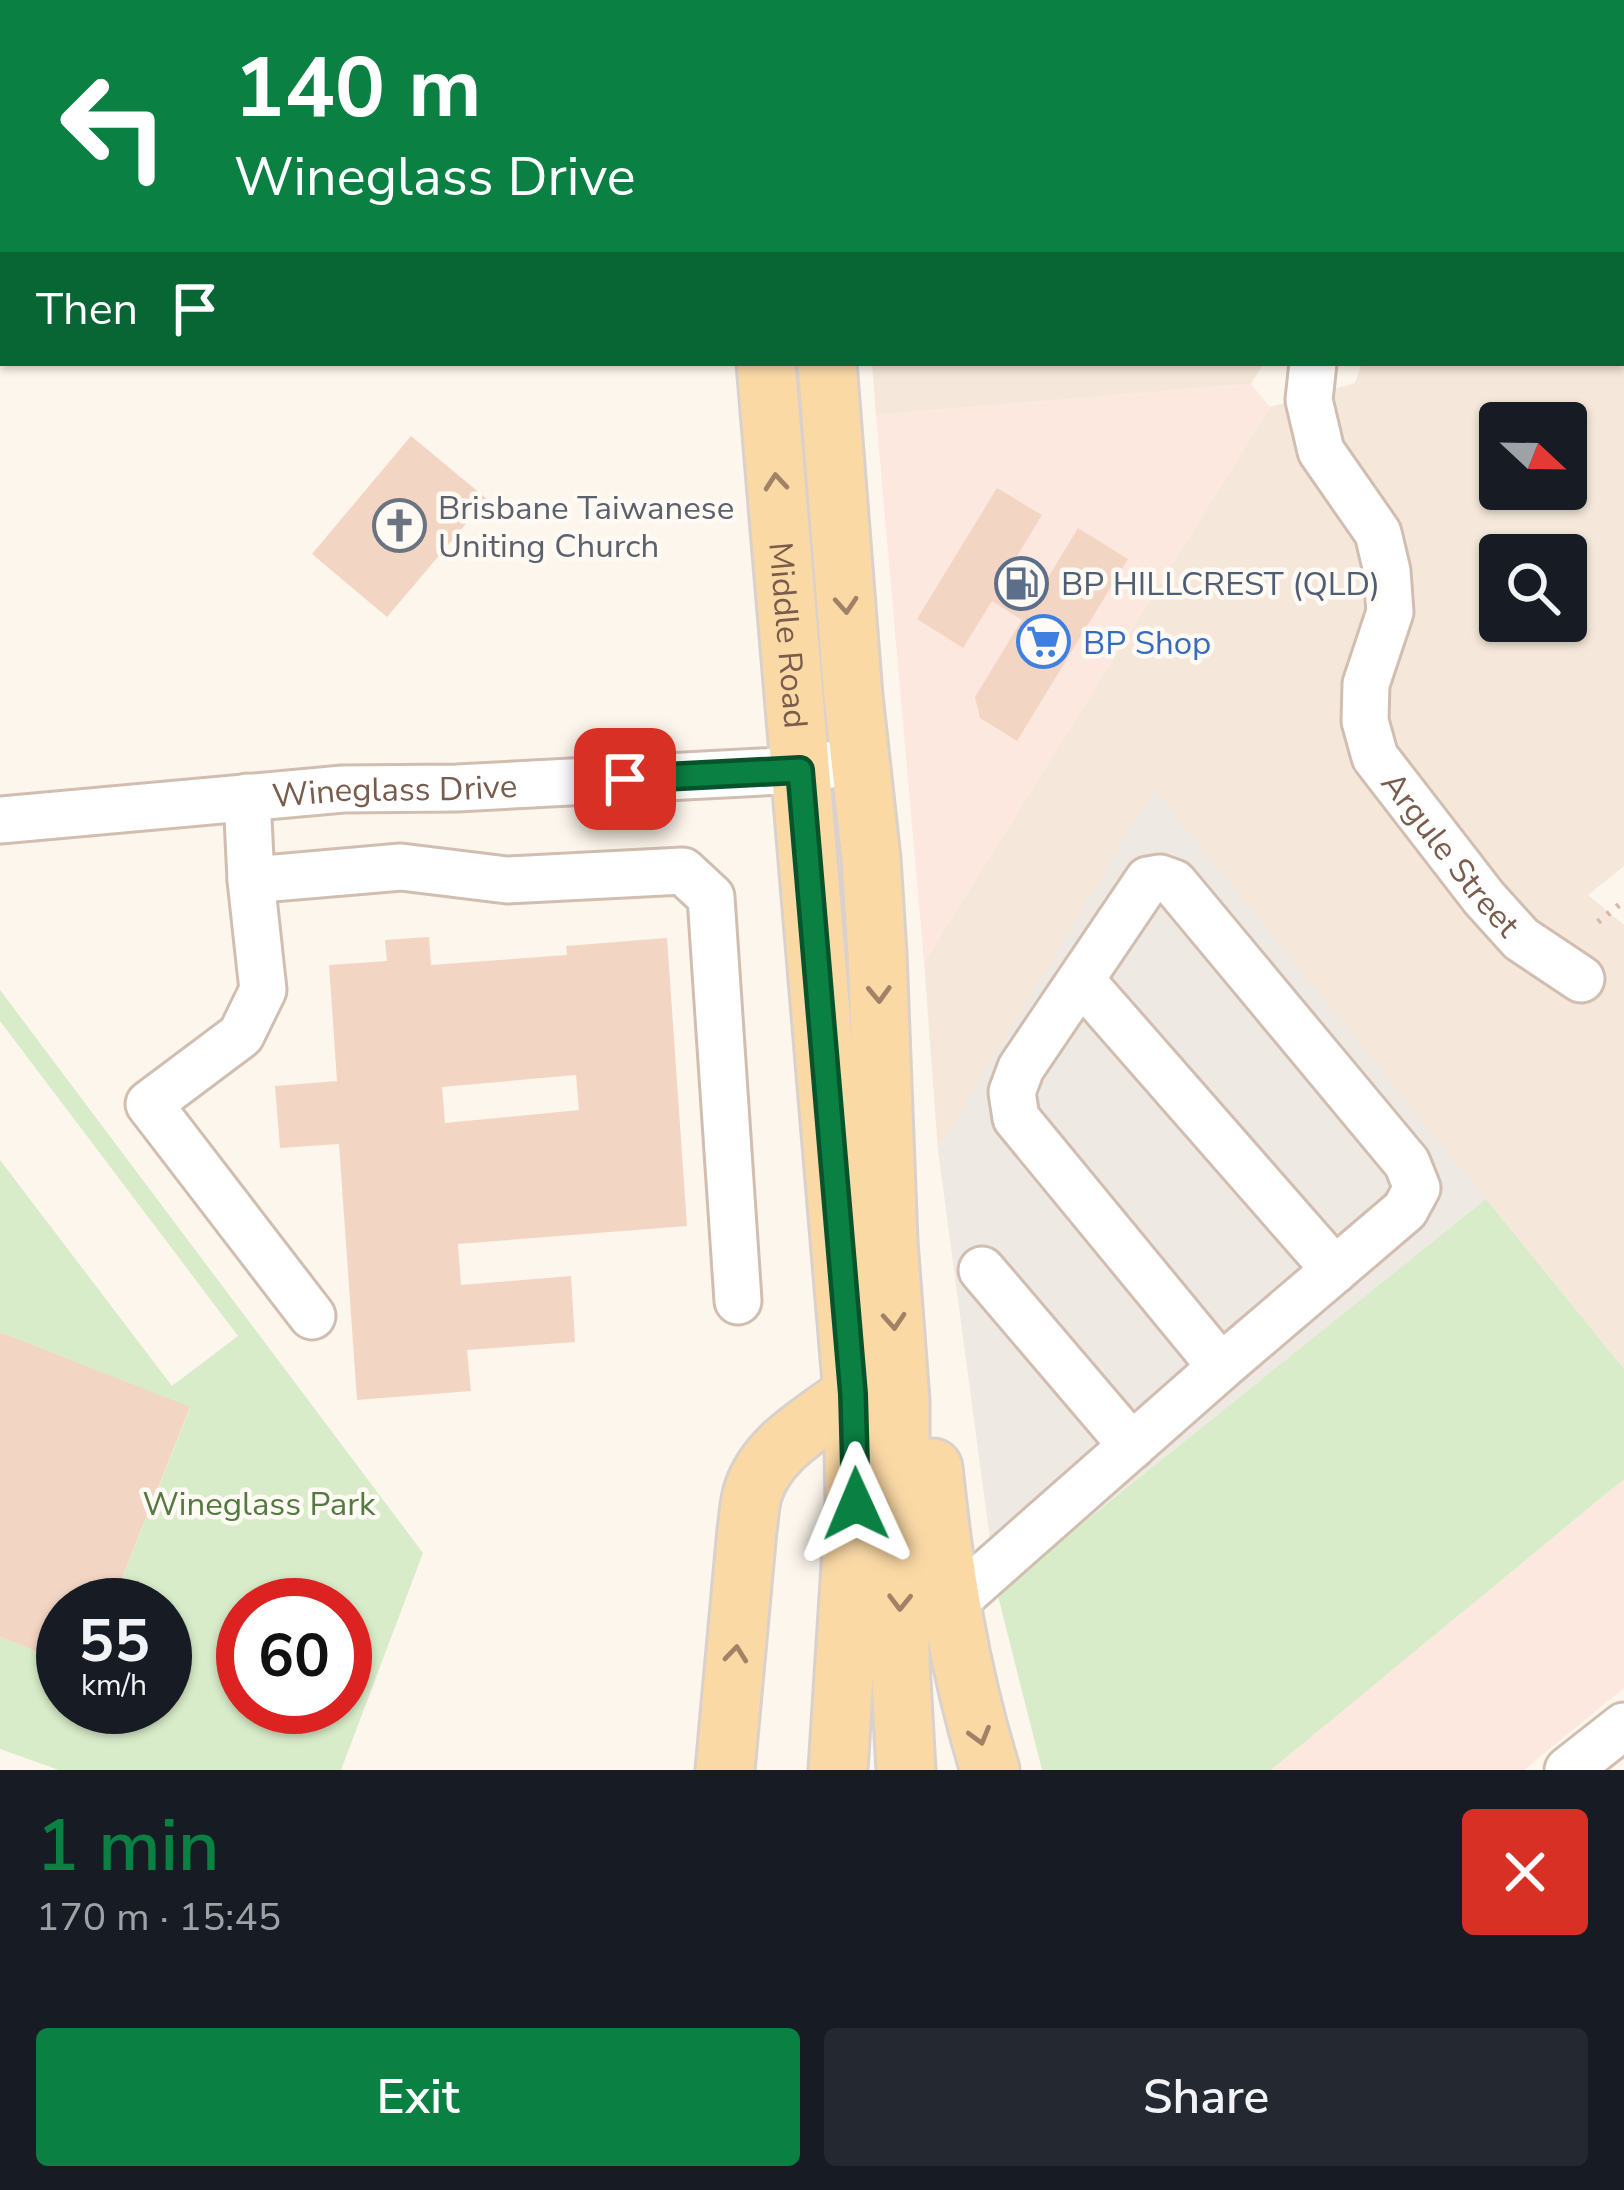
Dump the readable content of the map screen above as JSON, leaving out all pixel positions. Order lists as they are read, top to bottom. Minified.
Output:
{"streets":{"main road":["Middle Road"],"street":["Wineglass Drive","Argule Street"]},"crossings":[["Middle Road","Wineglass Drive"]],"parks":["Wineglass Park"],"places":{"church":["Brisbane Taiwanese Uniting Church"],"fuel station":["BP HILLCREST (QLD)"],"supermarket":["BP Shop"]},"north":"right","page":{"turn":["140 m","Wineglass Drive"],"then":"Then","speed":"55 km/h","limit":"60","heading":["1 min","170 m · 15:45"],"buttons":["Exit","Share"]}}
